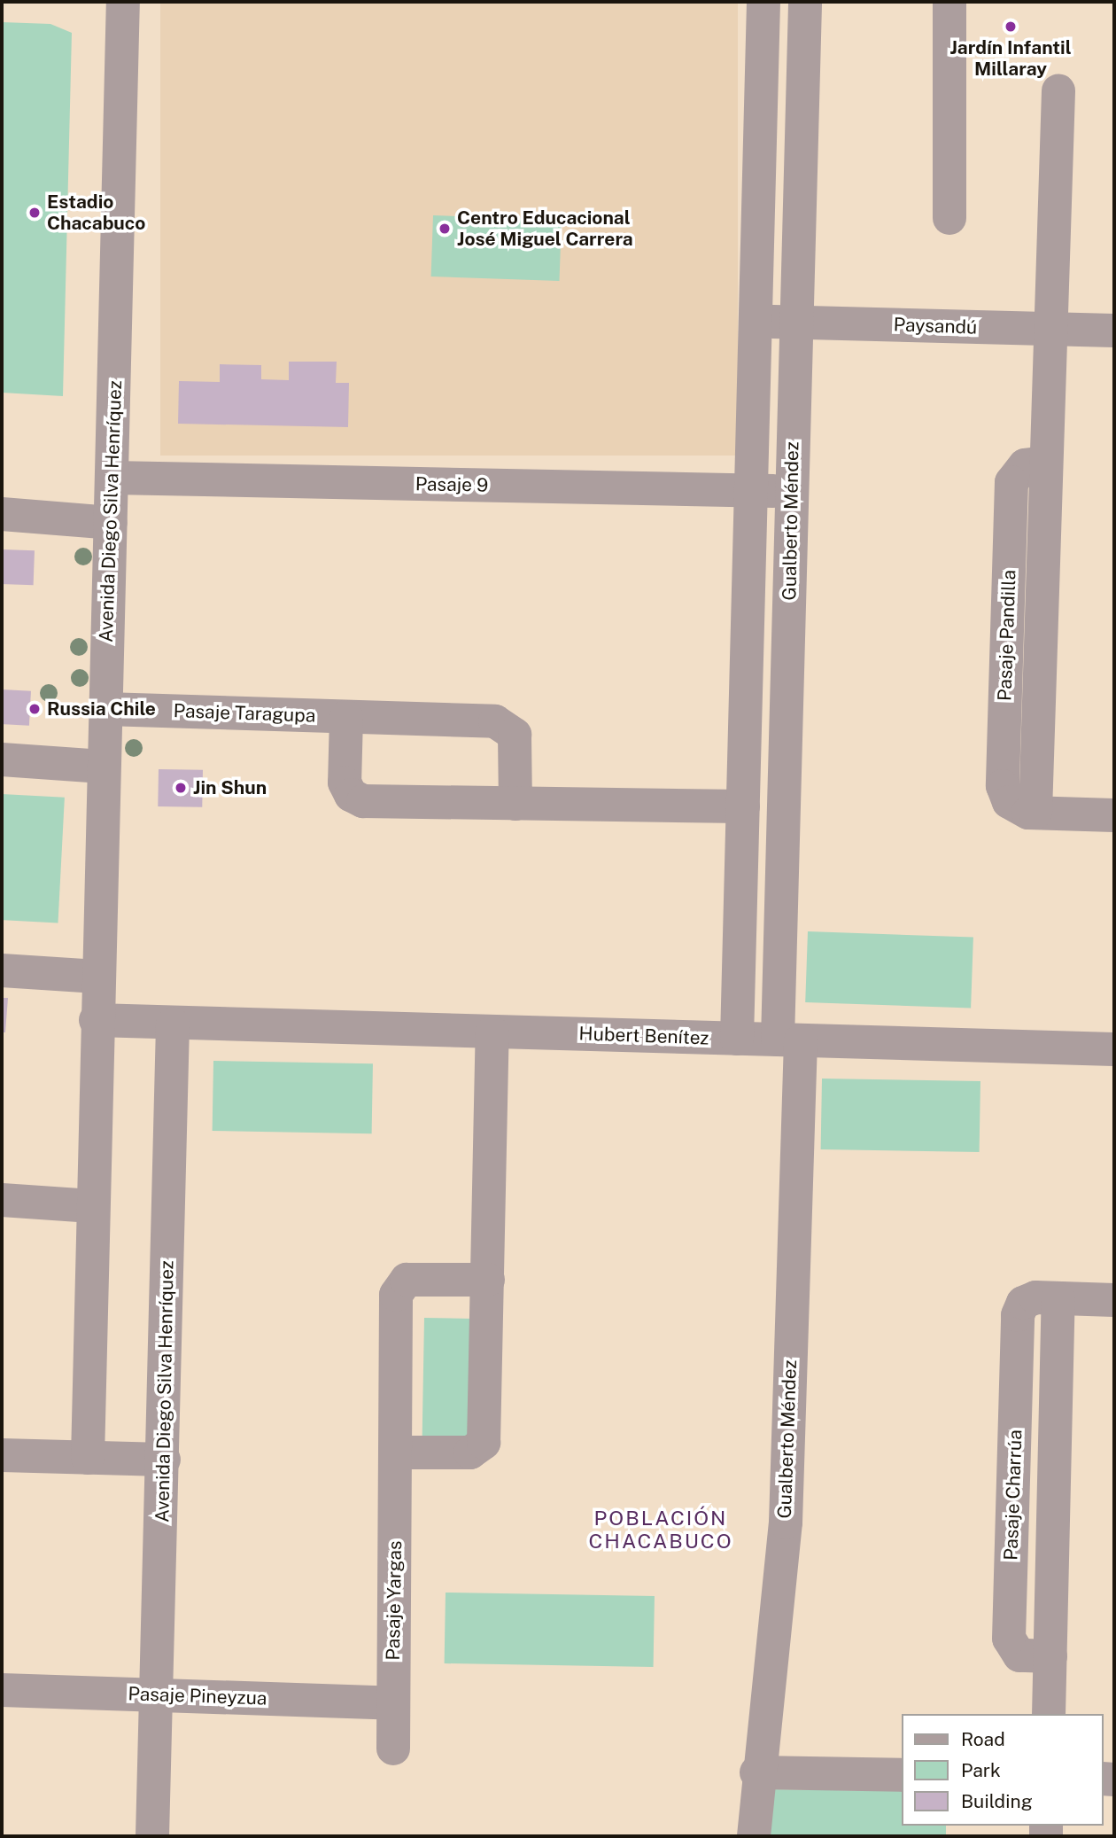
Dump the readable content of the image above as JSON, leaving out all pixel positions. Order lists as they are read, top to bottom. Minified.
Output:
{"streets":{"street":["Paysandú","Pasaje 9","Avenida Diego Silva Henríquez","Gualberto Méndez","Pasaje Pandilla","Pasaje Taragupa","Hubert Benítez","Pasaje Charrúa","Pasaje Yargas","Pasaje Pineyzua"]},"crossings":[["Paysandú","Gualberto Méndez"],["Paysandú","Pasaje Pandilla"],["Pasaje 9","Avenida Diego Silva Henríquez"],["Pasaje 9","Gualberto Méndez"],["Avenida Diego Silva Henríquez","Pasaje Taragupa"],["Avenida Diego Silva Henríquez","Hubert Benítez"],["Avenida Diego Silva Henríquez","Pasaje Pineyzua"],["Gualberto Méndez","Hubert Benítez"],["Pasaje Yargas","Pasaje Pineyzua"]],"districts":["POBLACIÓN CHACABUCO"],"places":["Jardín Infantil Millaray","Estadio Chacabuco","Centro Educacional José Miguel Carrera","Russia Chile","Jin Shun"],"legend":["Road","Park","Building"]}
